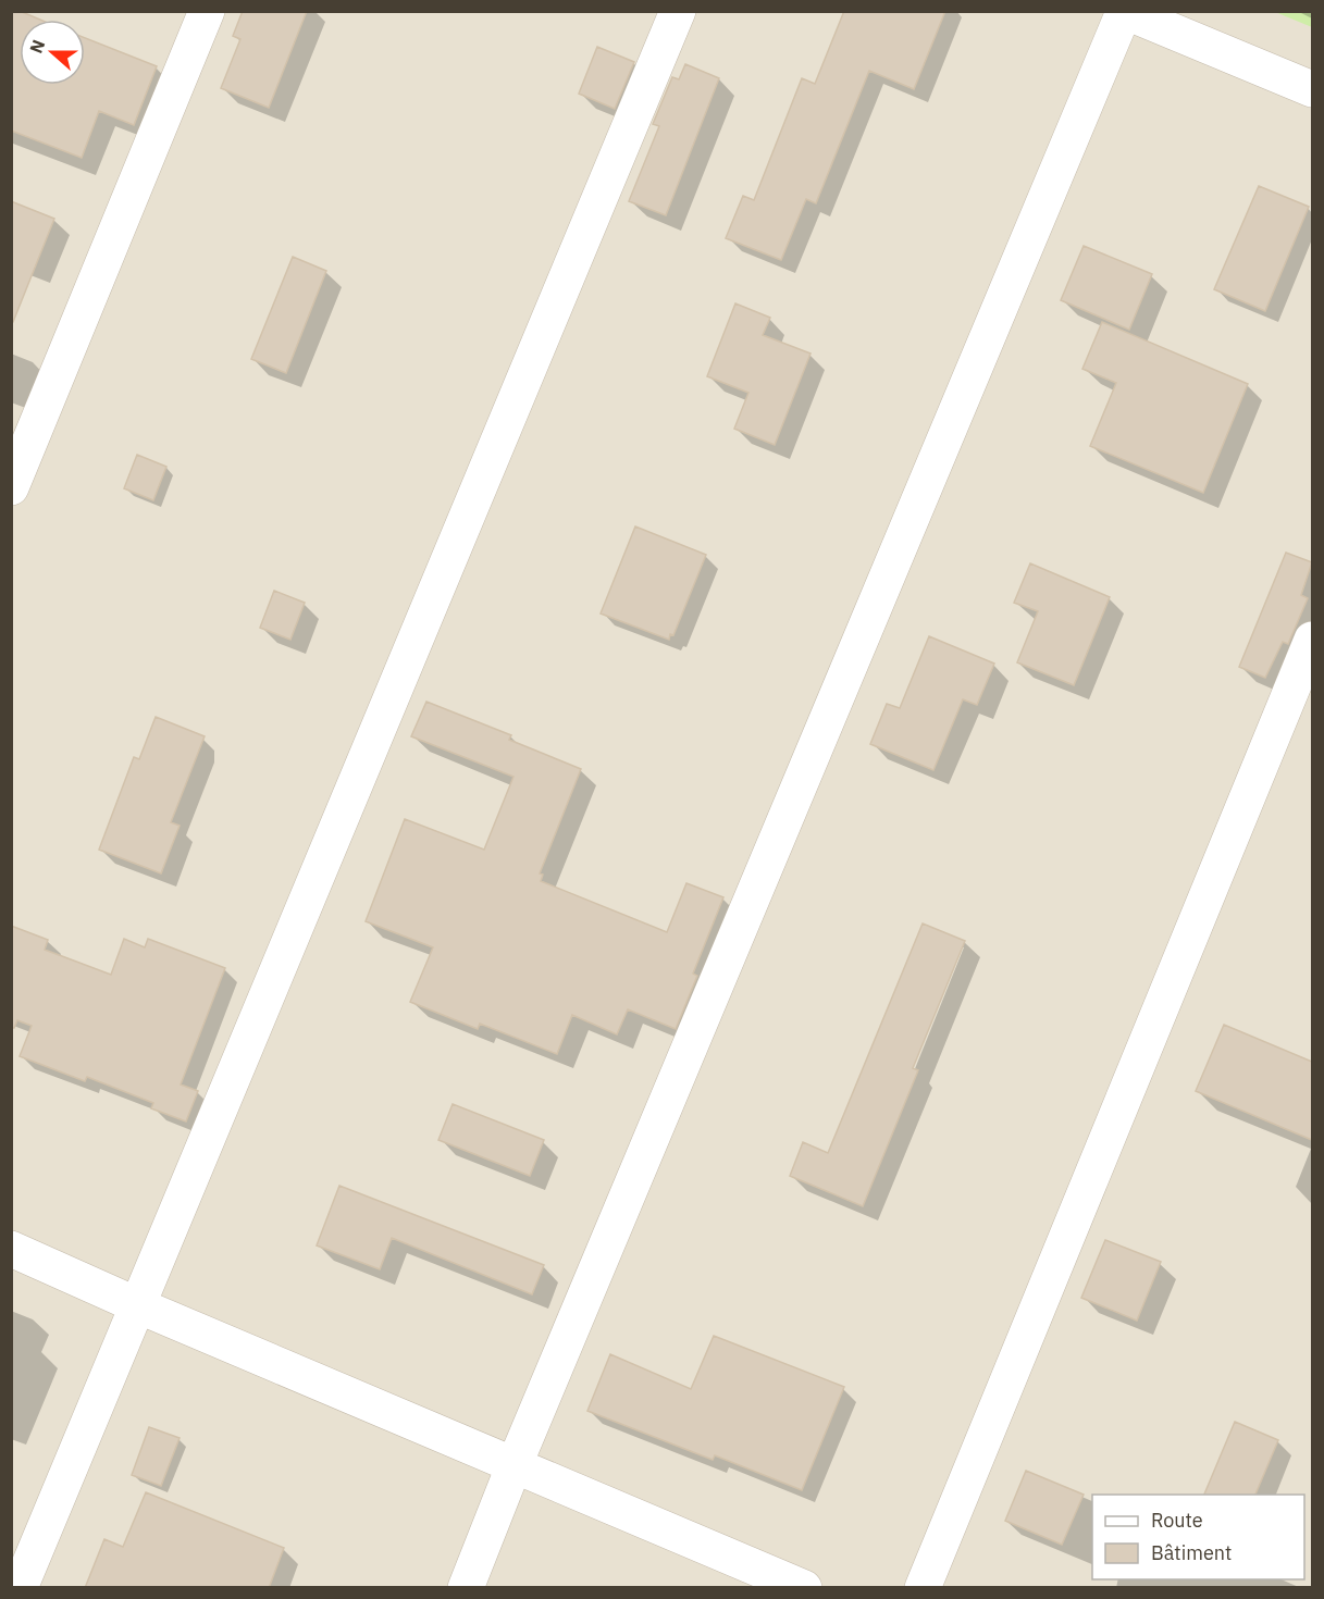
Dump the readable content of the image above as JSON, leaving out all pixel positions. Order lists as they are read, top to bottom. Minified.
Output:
{"legend":["Route","Bâtiment"],"north":"left"}
